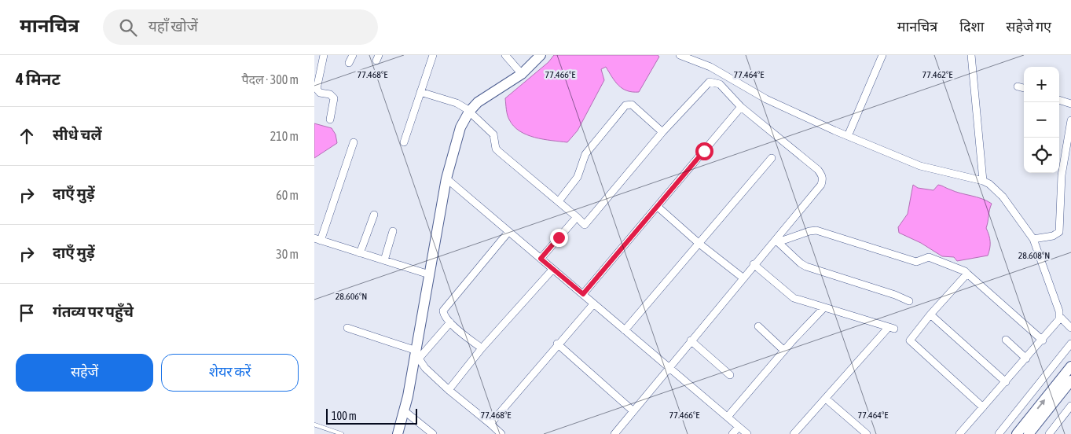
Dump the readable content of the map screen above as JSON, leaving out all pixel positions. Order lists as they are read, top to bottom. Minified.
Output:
{"scale_bar":"100 m","page":{"header":"मानचित्र","search":"यहाँ खोजें","nav":["मानचित्र","दिशा","सहेजे गए"],"heading":["4 मिनट","पैदल · 300 m"],"map_buttons":["+","−"],"list":[["सीधे चलें","210 m"],["दाएँ मुड़ें","60 m"],["दाएँ मुड़ें","30 m"],"गंतव्य पर पहुँचे"],"buttons":["सहेजें","शेयर करें"],"scale":"100 m"},"coordinates":["77.468°E","77.466°E","77.464°E","77.462°E","28.608°N","28.606°N"]}
